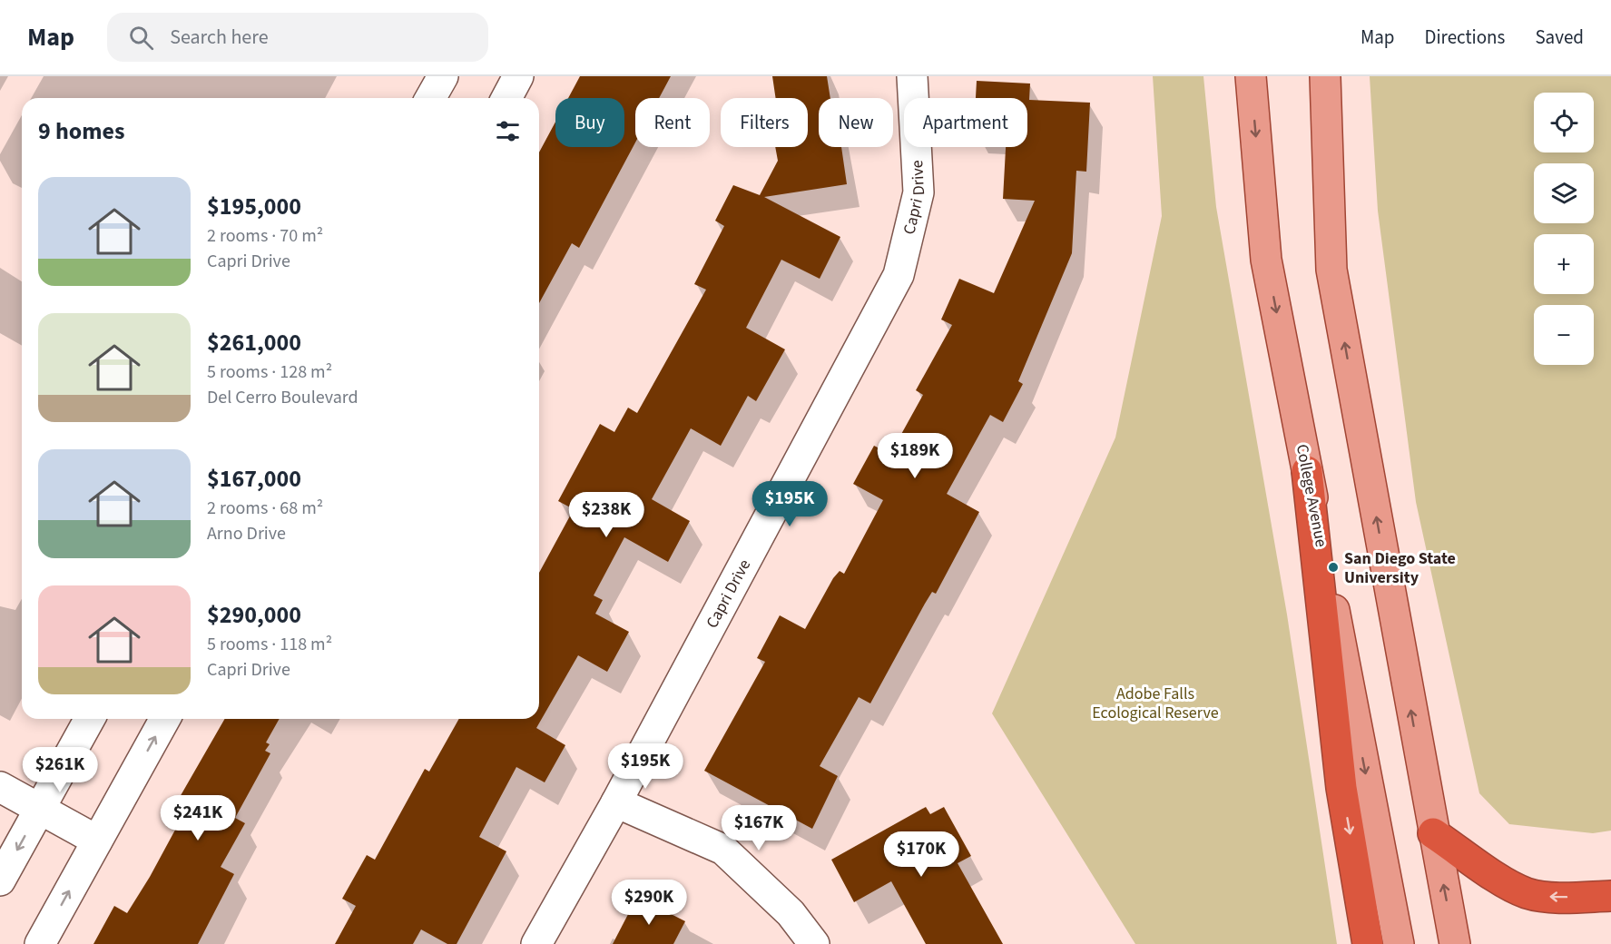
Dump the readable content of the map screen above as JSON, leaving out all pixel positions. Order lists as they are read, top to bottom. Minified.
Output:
{"streets":{"main road":["College Avenue"],"street":["Capri Drive"]},"parks":["Adobe Falls Ecological Reserve"],"places":["San Diego State University"],"page":{"header":"Map","search":"Search here","nav":["Map","Directions","Saved"],"map_buttons":["+","−"],"chip":["Buy","Rent","Filters","New","Apartment"],"heading":"9 homes","list":[{"name":"$195,000","note":"2 rooms · 70 m² · Capri Drive"},{"name":"$261,000","note":"5 rooms · 128 m² · Del Cerro Boulevard"},{"name":"$167,000","note":"2 rooms · 68 m² · Arno Drive"},{"name":"$290,000","note":"5 rooms · 118 m² · Capri Drive"}],"price":["$189K","$195K","$238K","$195K","$261K","$241K","$167K","$170K","$290K"]}}
